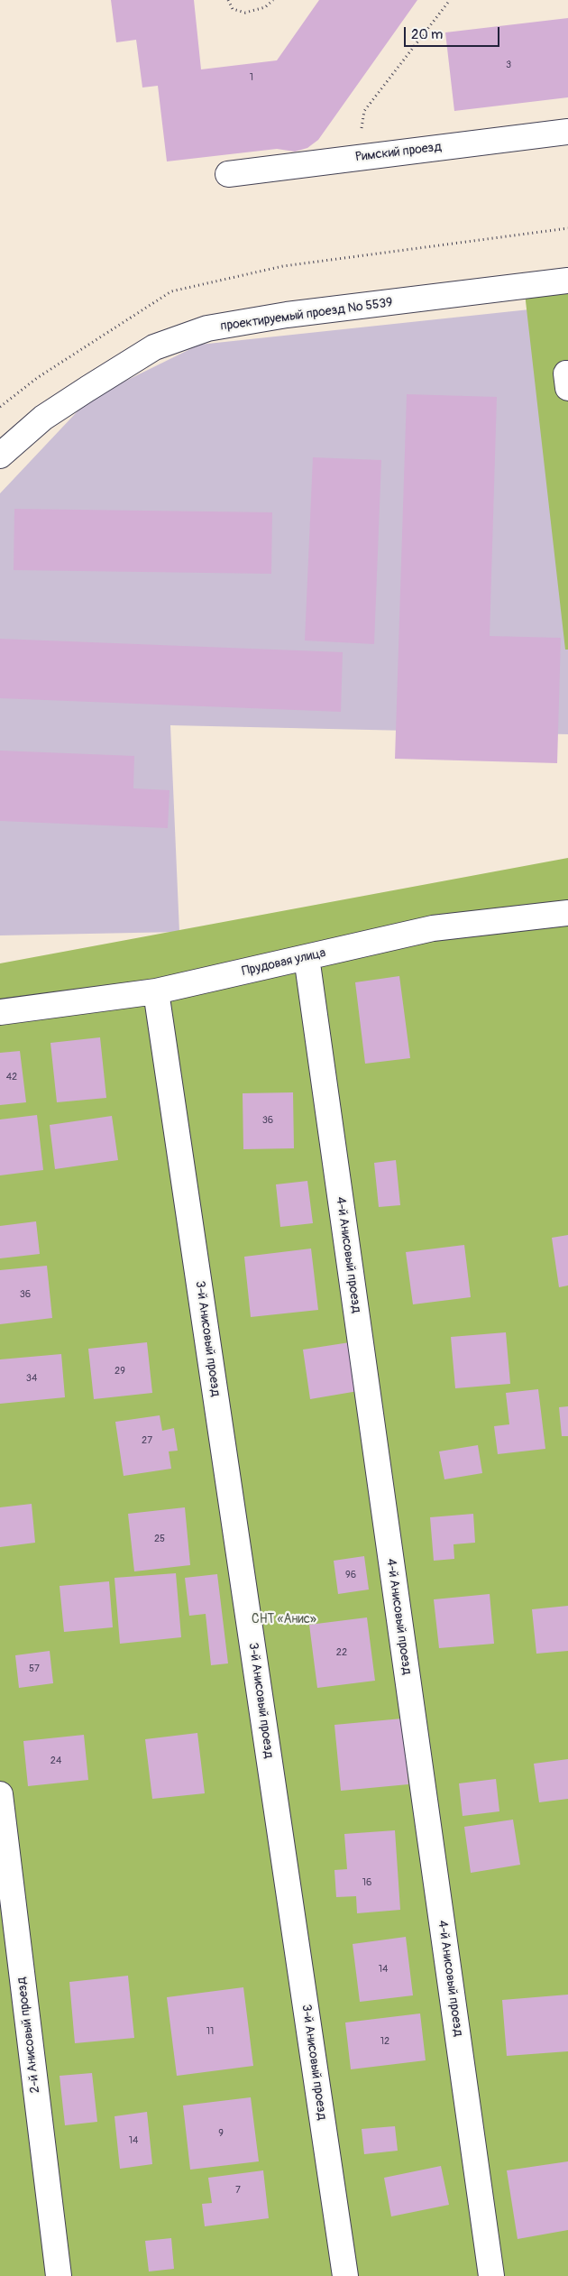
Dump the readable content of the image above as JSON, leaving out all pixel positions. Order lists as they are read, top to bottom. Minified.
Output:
{"streets":{"street":["Римский проезд","проектируемый проезд № 5539","Прудовая улица","4-й Анисовый проезд","3-й Анисовый проезд","2-й Анисовый проезд"]},"crossings":[["Прудовая улица","4-й Анисовый проезд"],["Прудовая улица","3-й Анисовый проезд"]],"parks":["СНТ «Анис»"],"house_numbers":["3","1","42","36","36","29","34","27","25","96","22","57","24","16","14","11","12","9","14","7"],"scale_bar":"20 m"}
